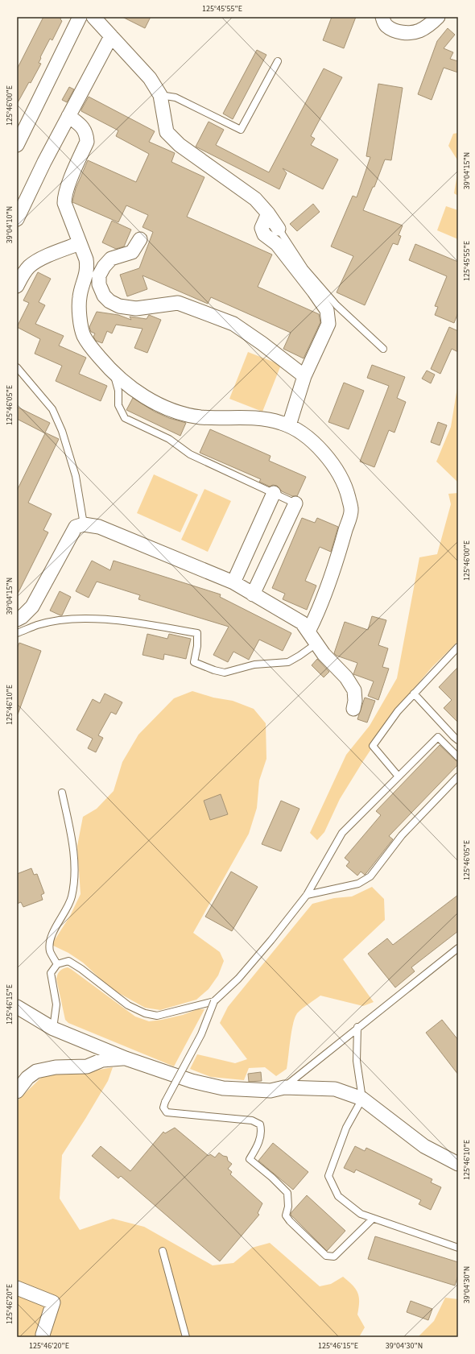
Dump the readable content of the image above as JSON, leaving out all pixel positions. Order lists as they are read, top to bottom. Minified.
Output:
{"coordinates":["125°45'55\"E","125°46'00\"E","39°04'15\"N","39°04'10\"N","125°46'05\"E","125°46'10\"E","125°46'15\"E","39°04'30\"N","125°46'20\"E"]}
